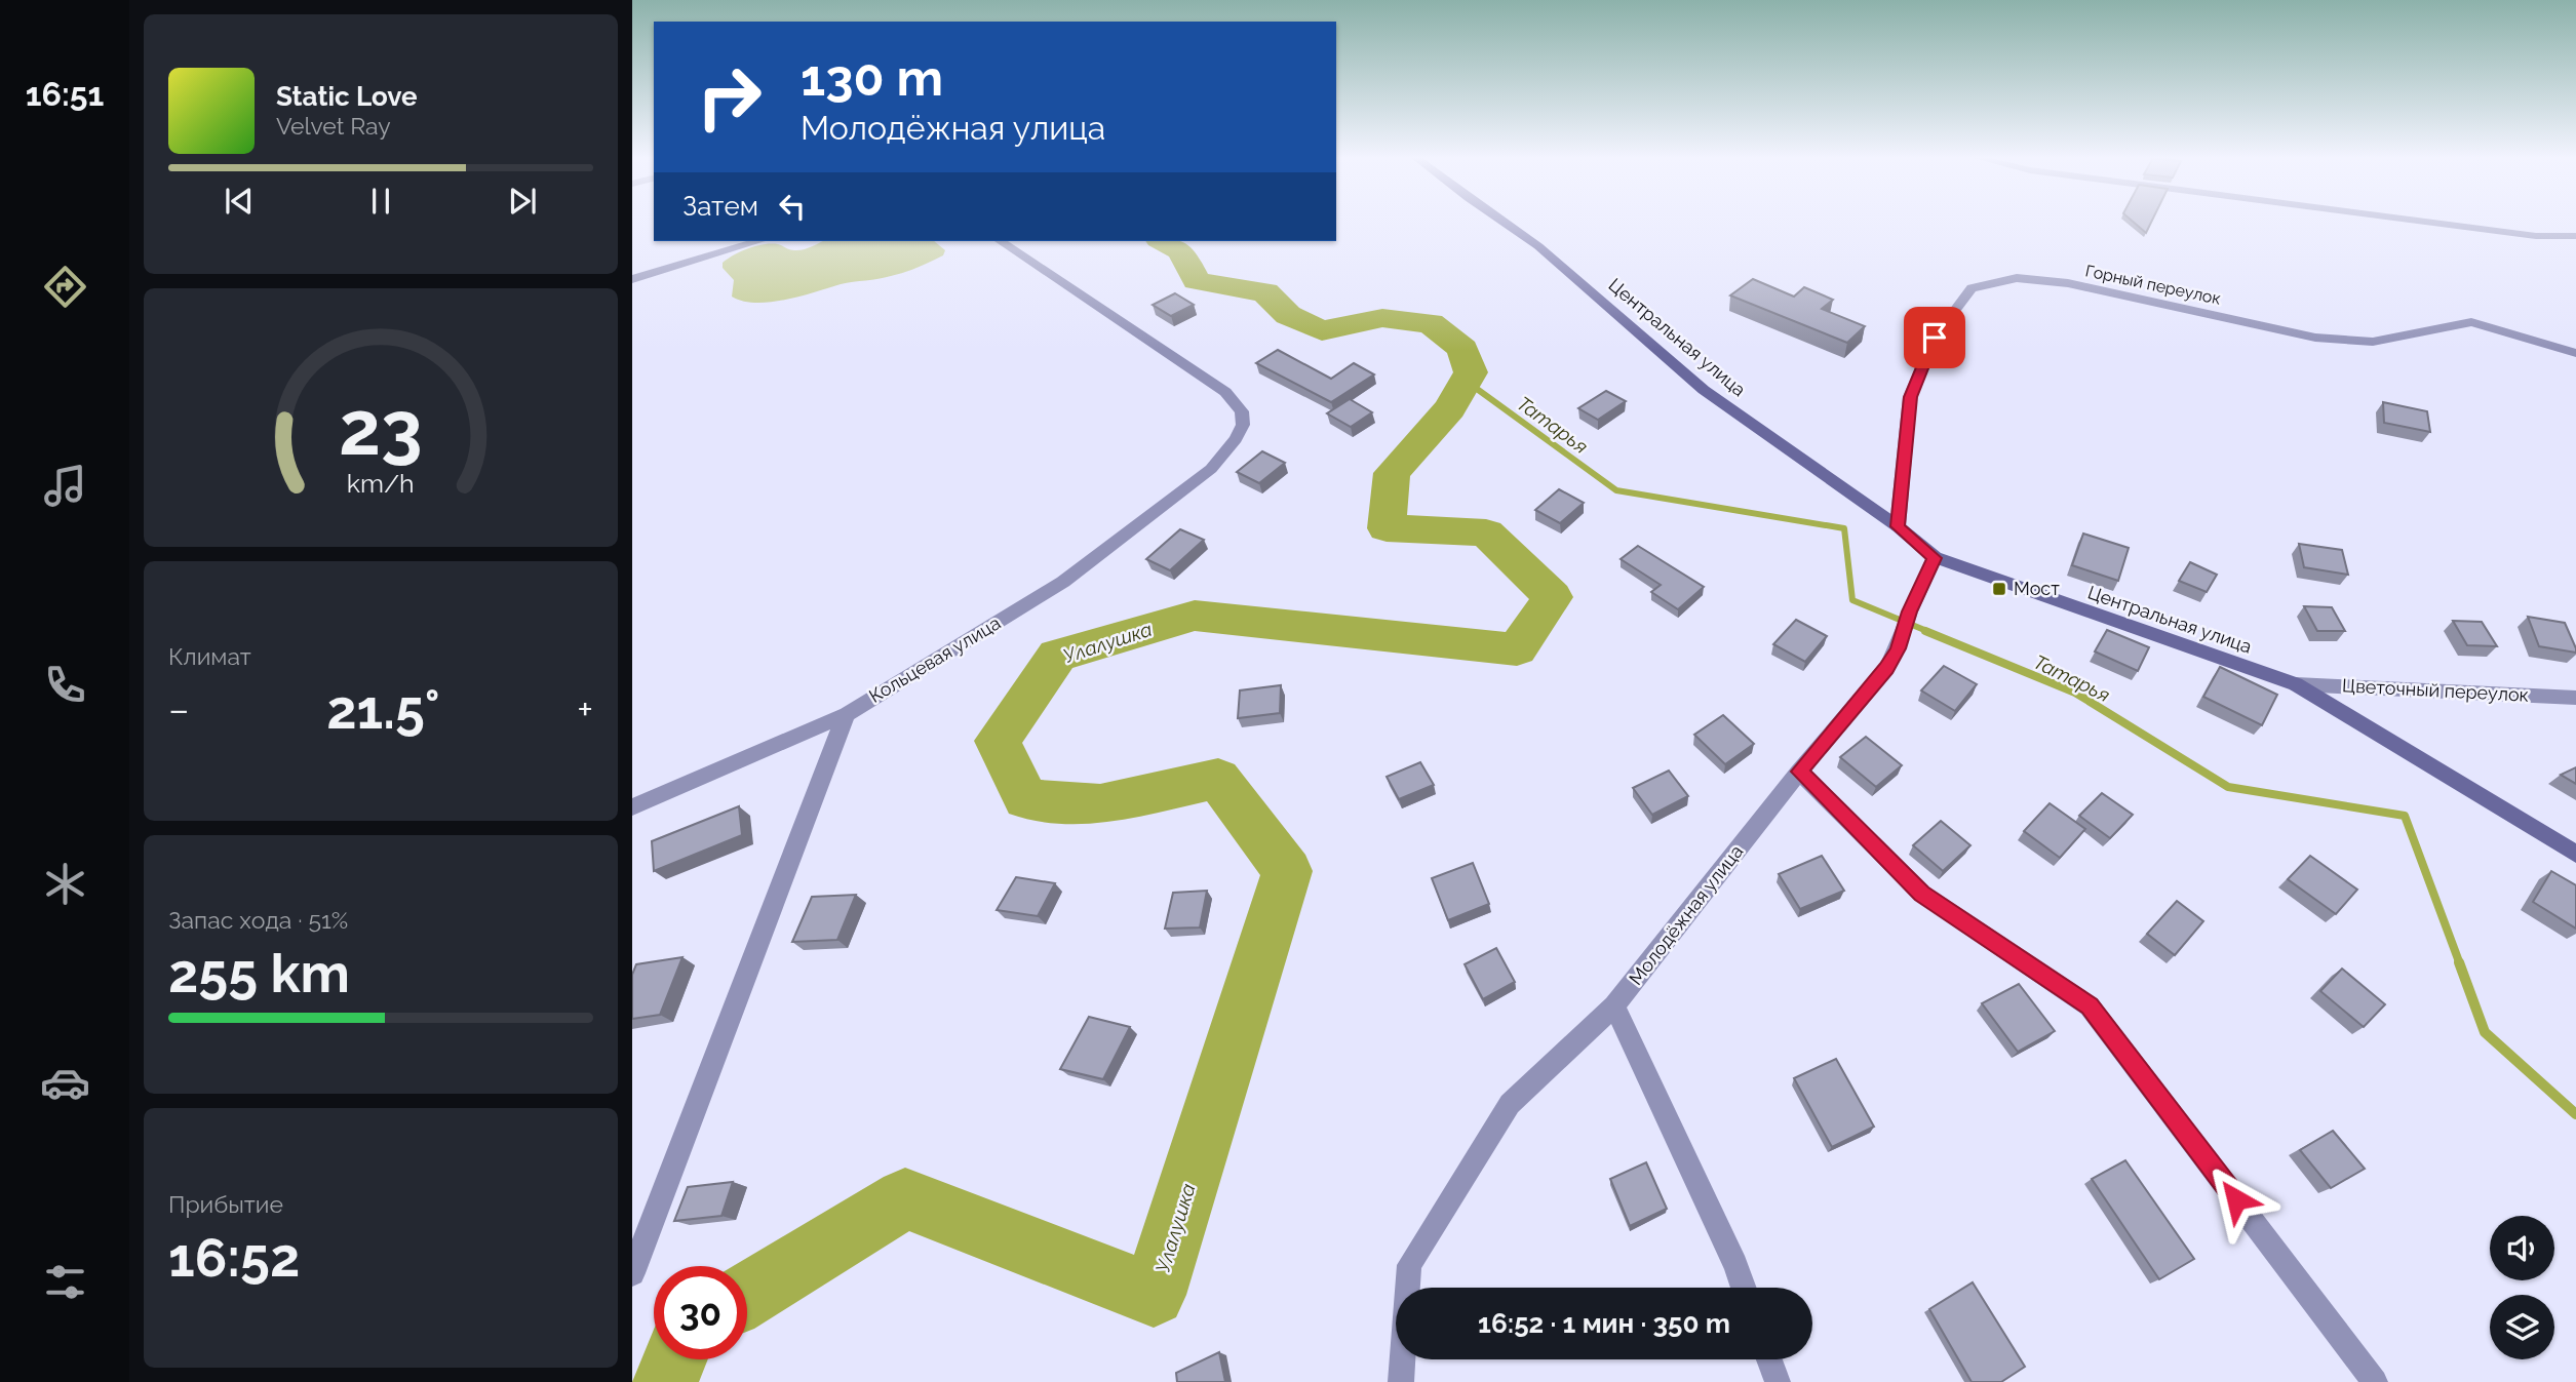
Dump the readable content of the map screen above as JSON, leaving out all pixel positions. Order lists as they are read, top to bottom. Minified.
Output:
{"streets":{"street":["Горный переулок","Центральная улица","Кольцевая улица","Цветочный переулок","Молодёжная улица"]},"crossings":[["Горный переулок","Центральная улица"],["Центральная улица","Цветочный переулок"],["Центральная улица","Молодёжная улица"]],"water":["Татарья","Улалушка"],"places":{"transit":["Мост"]},"page":{"tabs":"16:51","turn":["130 m","Молодёжная улица"],"song":["Static Love","Velvet Ray"],"then":"Затем","tile":["Климат",["Запас хода · 51%","255 km"],["Прибытие","16:52"]],"heat":["−","21.5°","+"],"limit":"30","trip":"16:52 · 1 мин · 350 m","gauge":["23","km/h"]}}
